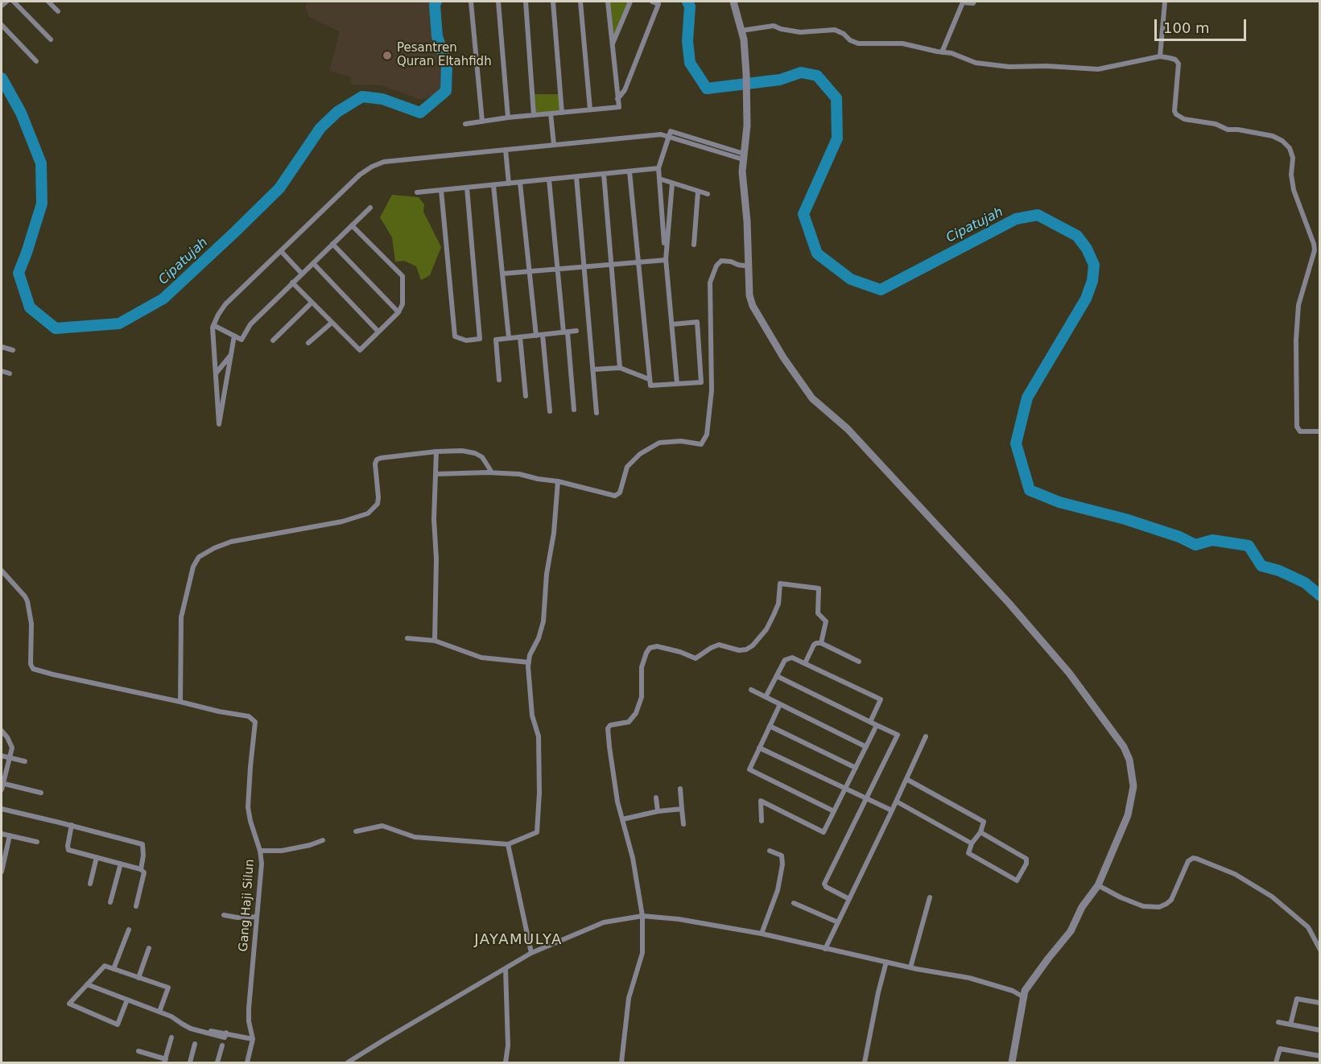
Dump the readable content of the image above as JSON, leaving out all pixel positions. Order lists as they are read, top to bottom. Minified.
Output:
{"streets":{"street":["Gang Haji Silun"]},"districts":["JAYAMULYA"],"water":["Cipatujah"],"places":["Pesantren Quran Eltahfidh"],"scale_bar":"100 m"}
